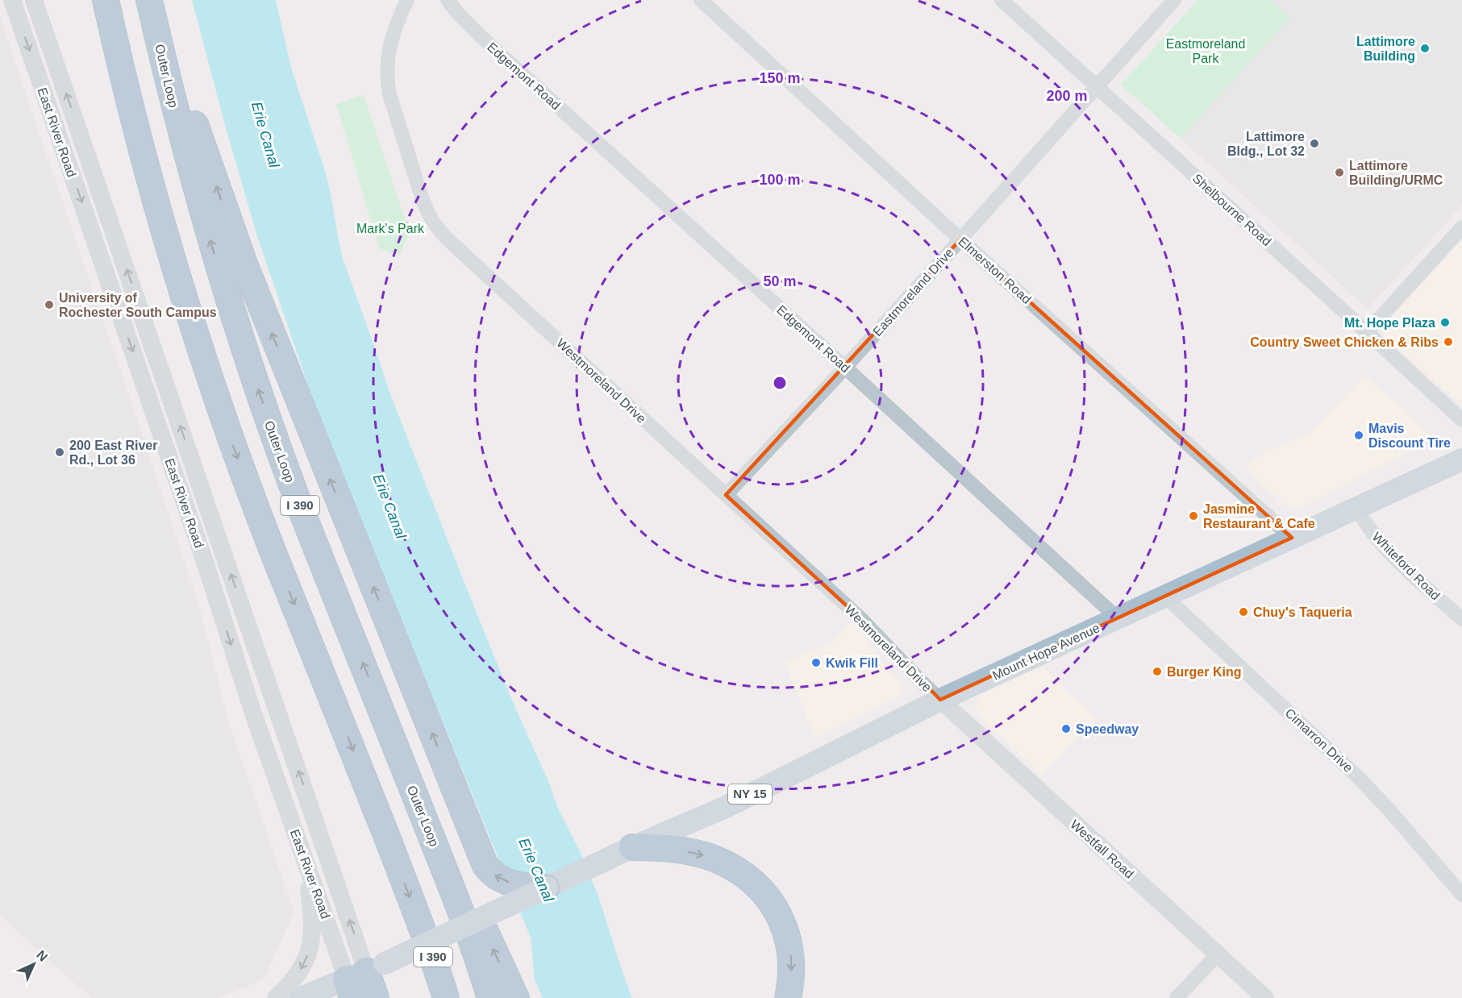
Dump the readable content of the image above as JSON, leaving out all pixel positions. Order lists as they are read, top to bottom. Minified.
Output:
{"streets":{"highway":["Outer Loop","I 390"],"main road":["Mount Hope Avenue","NY 15"],"street":["Edgemont Road","East River Road","Shelbourne Road","Elmerston Road","Eastmoreland Drive","Westmoreland Drive","Whiteford Road","Cimarron Drive","Westfall Road"]},"crossings":[["Edgemont Road","Eastmoreland Drive"],["Edgemont Road","Mount Hope Avenue"],["East River Road","NY 15"],["Shelbourne Road","Eastmoreland Drive"],["Elmerston Road","Eastmoreland Drive"],["Elmerston Road","Mount Hope Avenue"],["Eastmoreland Drive","Westmoreland Drive"],["Westmoreland Drive","Mount Hope Avenue"],["Westmoreland Drive","Westfall Road"],["Whiteford Road","Mount Hope Avenue"],["Mount Hope Avenue","Cimarron Drive"],["Mount Hope Avenue","NY 15"],["Mount Hope Avenue","Westfall Road"]],"water":["Erie Canal"],"parks":["Eastmoreland Park","Mark's Park"],"places":["Lattimore Building","Lattimore Bldg., Lot 32","Lattimore Building/URMC","University of Rochester South Campus","Mt. Hope Plaza","Country Sweet Chicken & Ribs","Mavis Discount Tire","200 East River Rd., Lot 36","Jasmine Restaurant & Cafe","Chuy's Taqueria","Kwik Fill","Burger King","Speedway"],"north":"top right","rings":["150 m","200 m","100 m","50 m"]}
